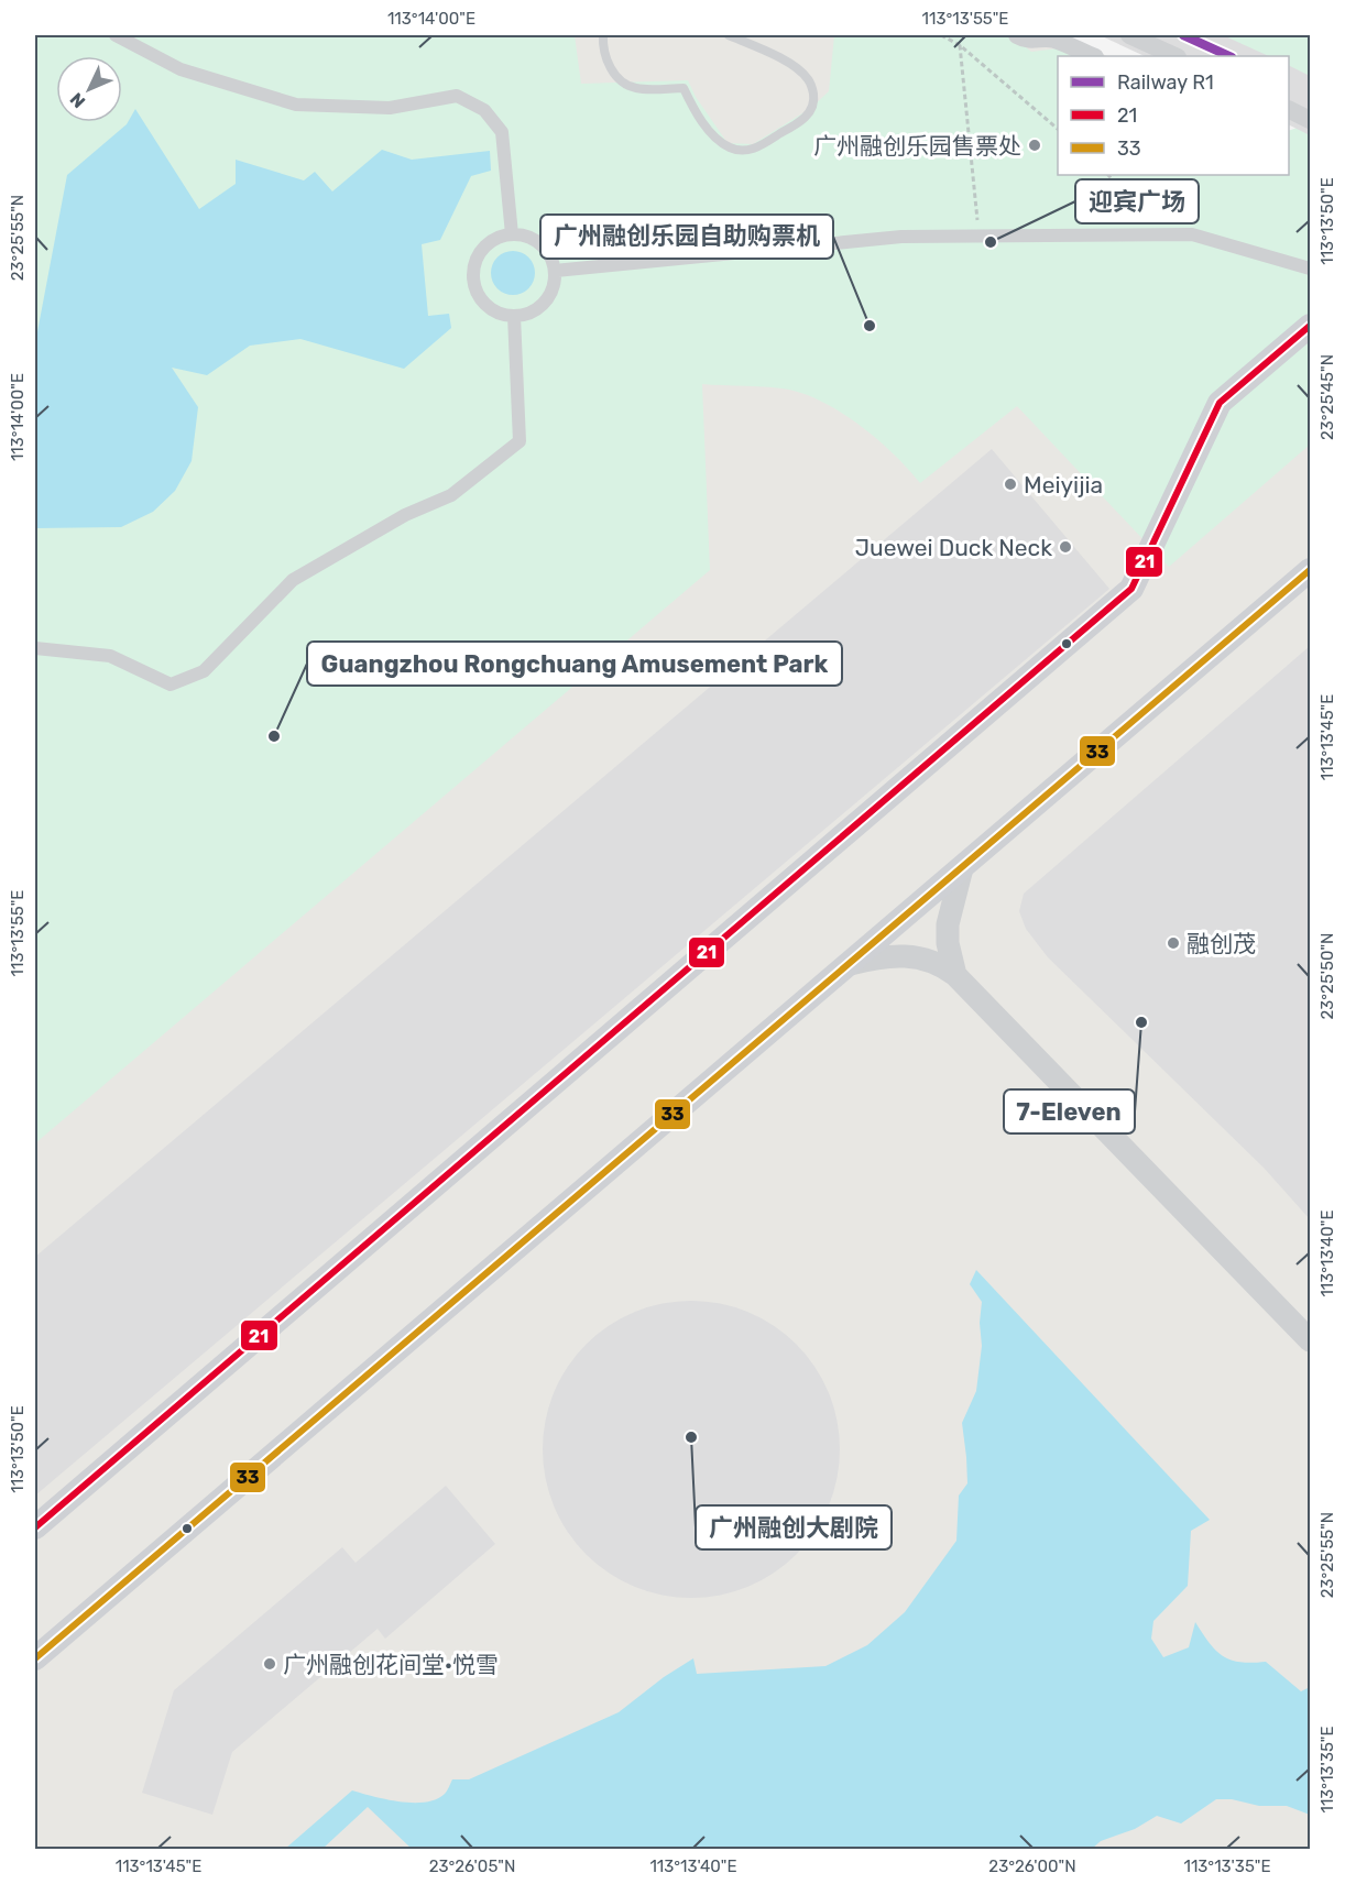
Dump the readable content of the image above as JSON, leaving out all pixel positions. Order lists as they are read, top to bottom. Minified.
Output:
{"places":["广州融创乐园售票处","迎宾广场","广州融创乐园自助购票机","Meiyijia","Juewei Duck Neck","Guangzhou Rongchuang Amusement Park","融创茂","7-Eleven","广州融创大剧院","广州融创花间堂·悦雪"],"lines":["rail line R1","transit line 21","transit line 33"],"legend":["Railway R1","21","33"],"north":"bottom left","coordinates":["113°14'00\"E","113°13'55\"E","113°13'50\"E","23°25'55\"N","23°25'45\"N","113°13'45\"E","23°25'50\"N","113°13'40\"E","113°13'35\"E","23°26'05\"N","23°26'00\"N"]}
